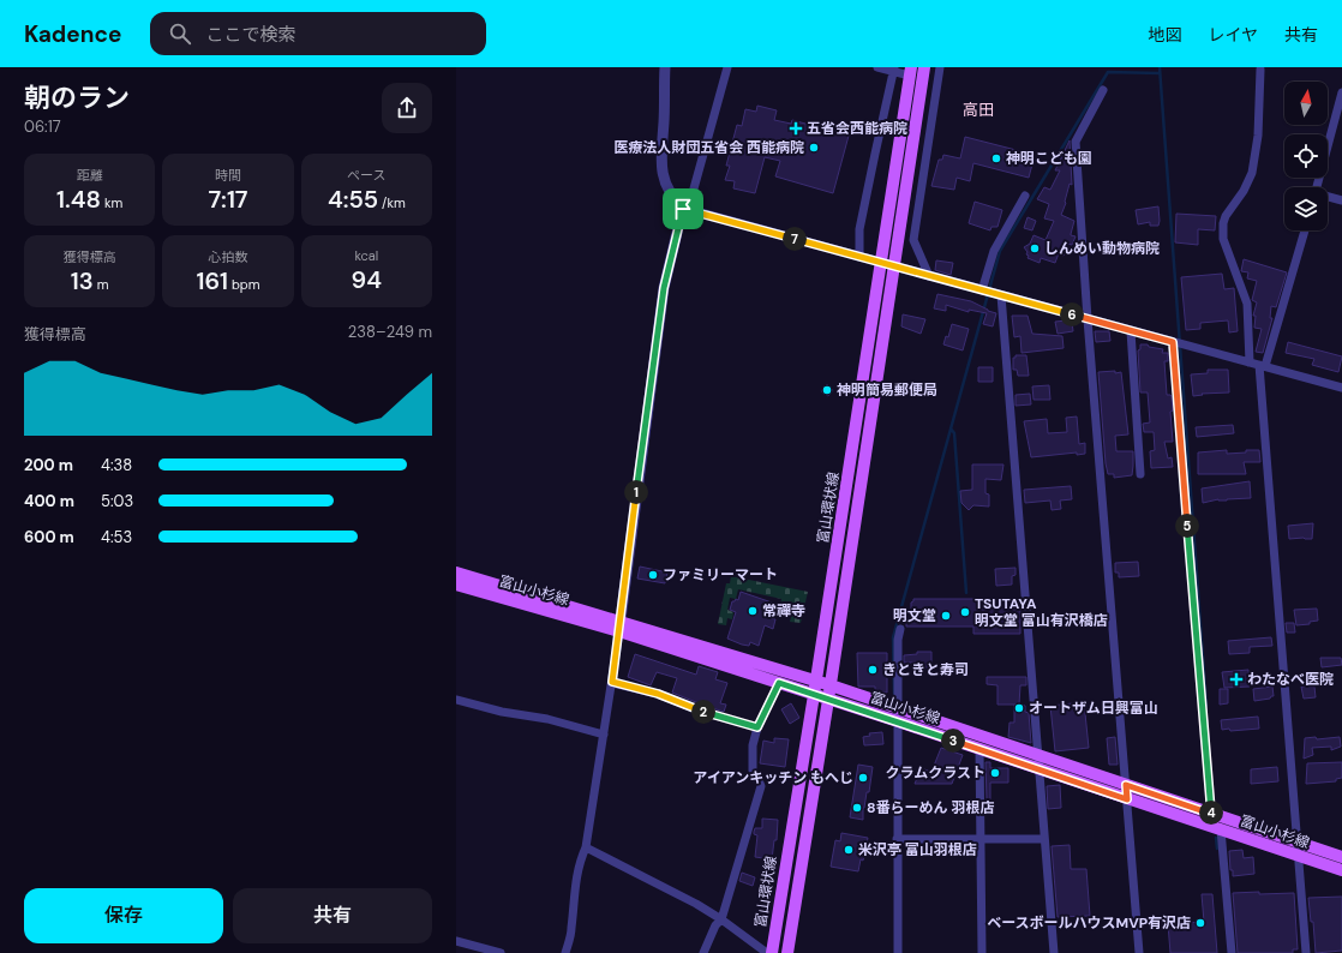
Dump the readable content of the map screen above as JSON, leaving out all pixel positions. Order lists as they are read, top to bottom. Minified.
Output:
{"streets":{"main road":["富山環状線","富山小杉線"]},"crossings":[["富山環状線","富山小杉線"]],"districts":["高田"],"places":{"health":["五省会西能病院","わたなべ医院"],"other":["医療法人財団五省会 西能病院","神明こども園","しんめい動物病院","神明簡易郵便局","ファミリーマート","常禪寺","TSUTAYA 明文堂 富山有沢橋店","明文堂","きときと寿司","オートザム日興富山","クラムクラスト","アイアンキッチン もへじ","8番らーめん 羽根店","米沢亭 富山羽根店","ベースボールハウスMVP有沢店"]},"north":"top","page":{"header":"Kadence","search":"ここで検索","nav":["地図","レイヤ","共有"],"heading":["朝のラン","06:17"],"stats":[["距離","1.48 km"],["時間","7:17"],["ペース","4:55 /km"],["獲得標高","13 m"],["心拍数","161 bpm"],["kcal","94"]],"pins":["7","6","1","5","2","3","4"],"chart":["獲得標高","238–249 m"],"list":[{"name":"200 m","note":"4:38"},{"name":"400 m","note":"5:03"},{"name":"600 m","note":"4:53"}],"buttons":["保存","共有"]}}
